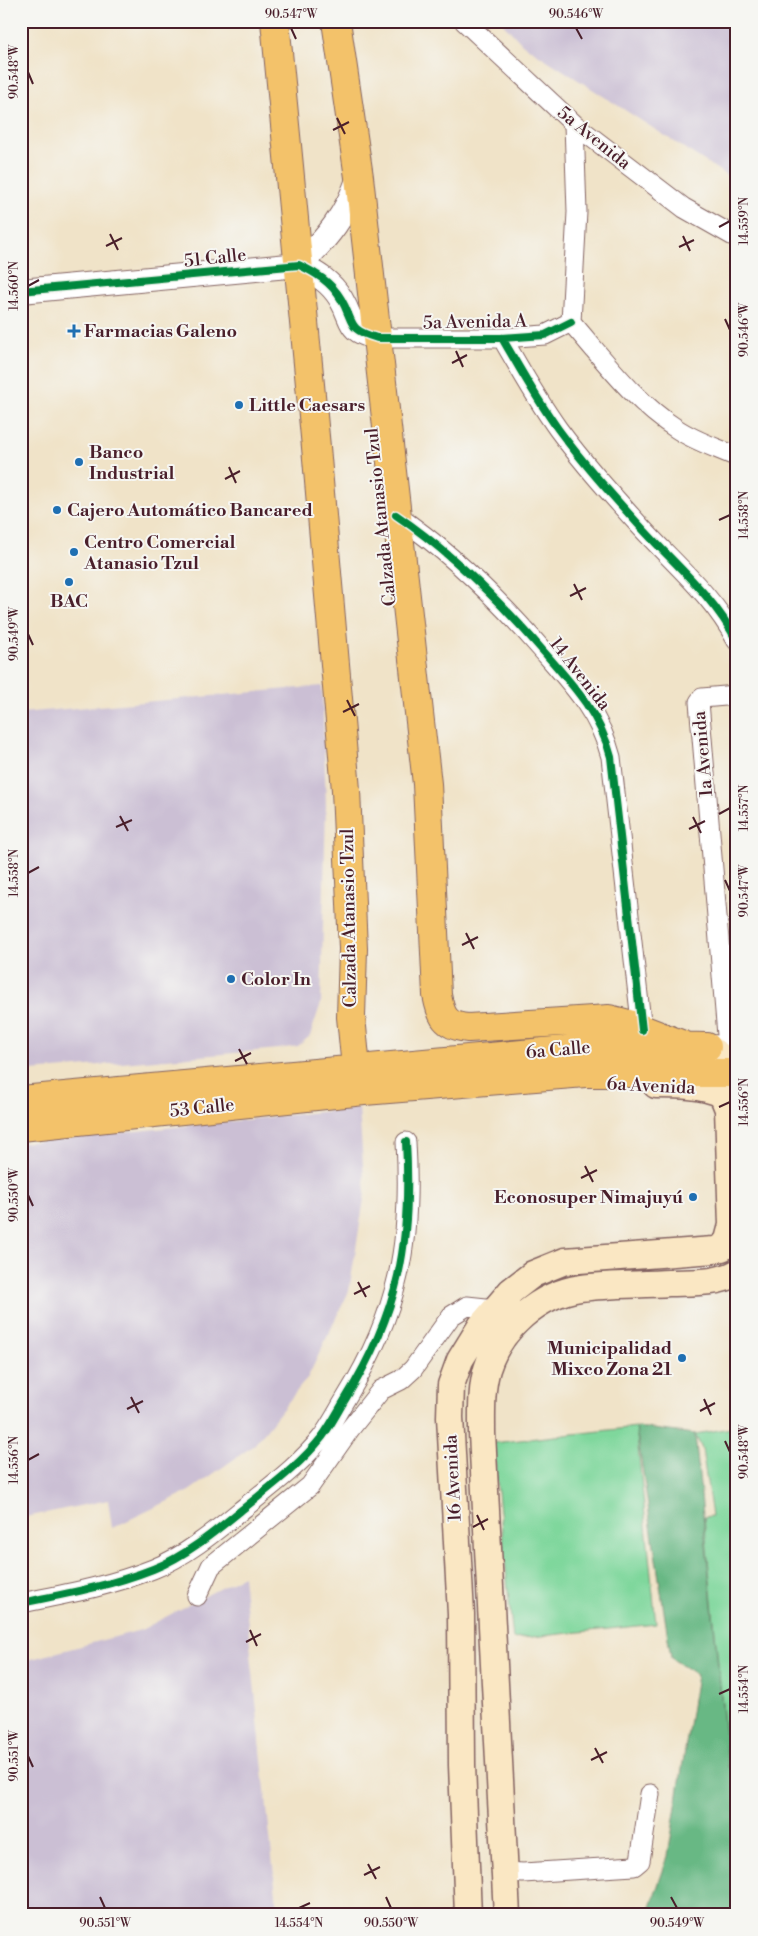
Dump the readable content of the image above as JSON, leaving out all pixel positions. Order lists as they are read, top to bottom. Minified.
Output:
{"streets":{"main road":["Calzada Atanasio Tzul","6a Calle","6a Avenida","53 Calle","16 Avenida"],"street":["5a Avenida","51 Calle","5a Avenida A","14 Avenida","1a Avenida"]},"crossings":[["51 Calle","Calzada Atanasio Tzul"],["5a Avenida A","Calzada Atanasio Tzul"],["Calzada Atanasio Tzul","14 Avenida"],["Calzada Atanasio Tzul","6a Calle"],["Calzada Atanasio Tzul","53 Calle"],["1a Avenida","6a Calle"],["6a Calle","6a Avenida"],["6a Calle","53 Calle"],["6a Avenida","16 Avenida"]],"places":{"health":["Farmacias Galeno"],"other":["Little Caesars","Banco Industrial","Cajero Automático Bancared","Centro Comercial Atanasio Tzul","BAC","Color In","Econosuper Nimajuyú","Municipalidad Mixco Zona 21"]},"coordinates":["90.547°W","90.546°W","90.548°W","14.559°N","14.560°N","14.558°N","90.549°W","14.557°N","14.556°N","90.550°W","14.554°N","90.551°W"]}
